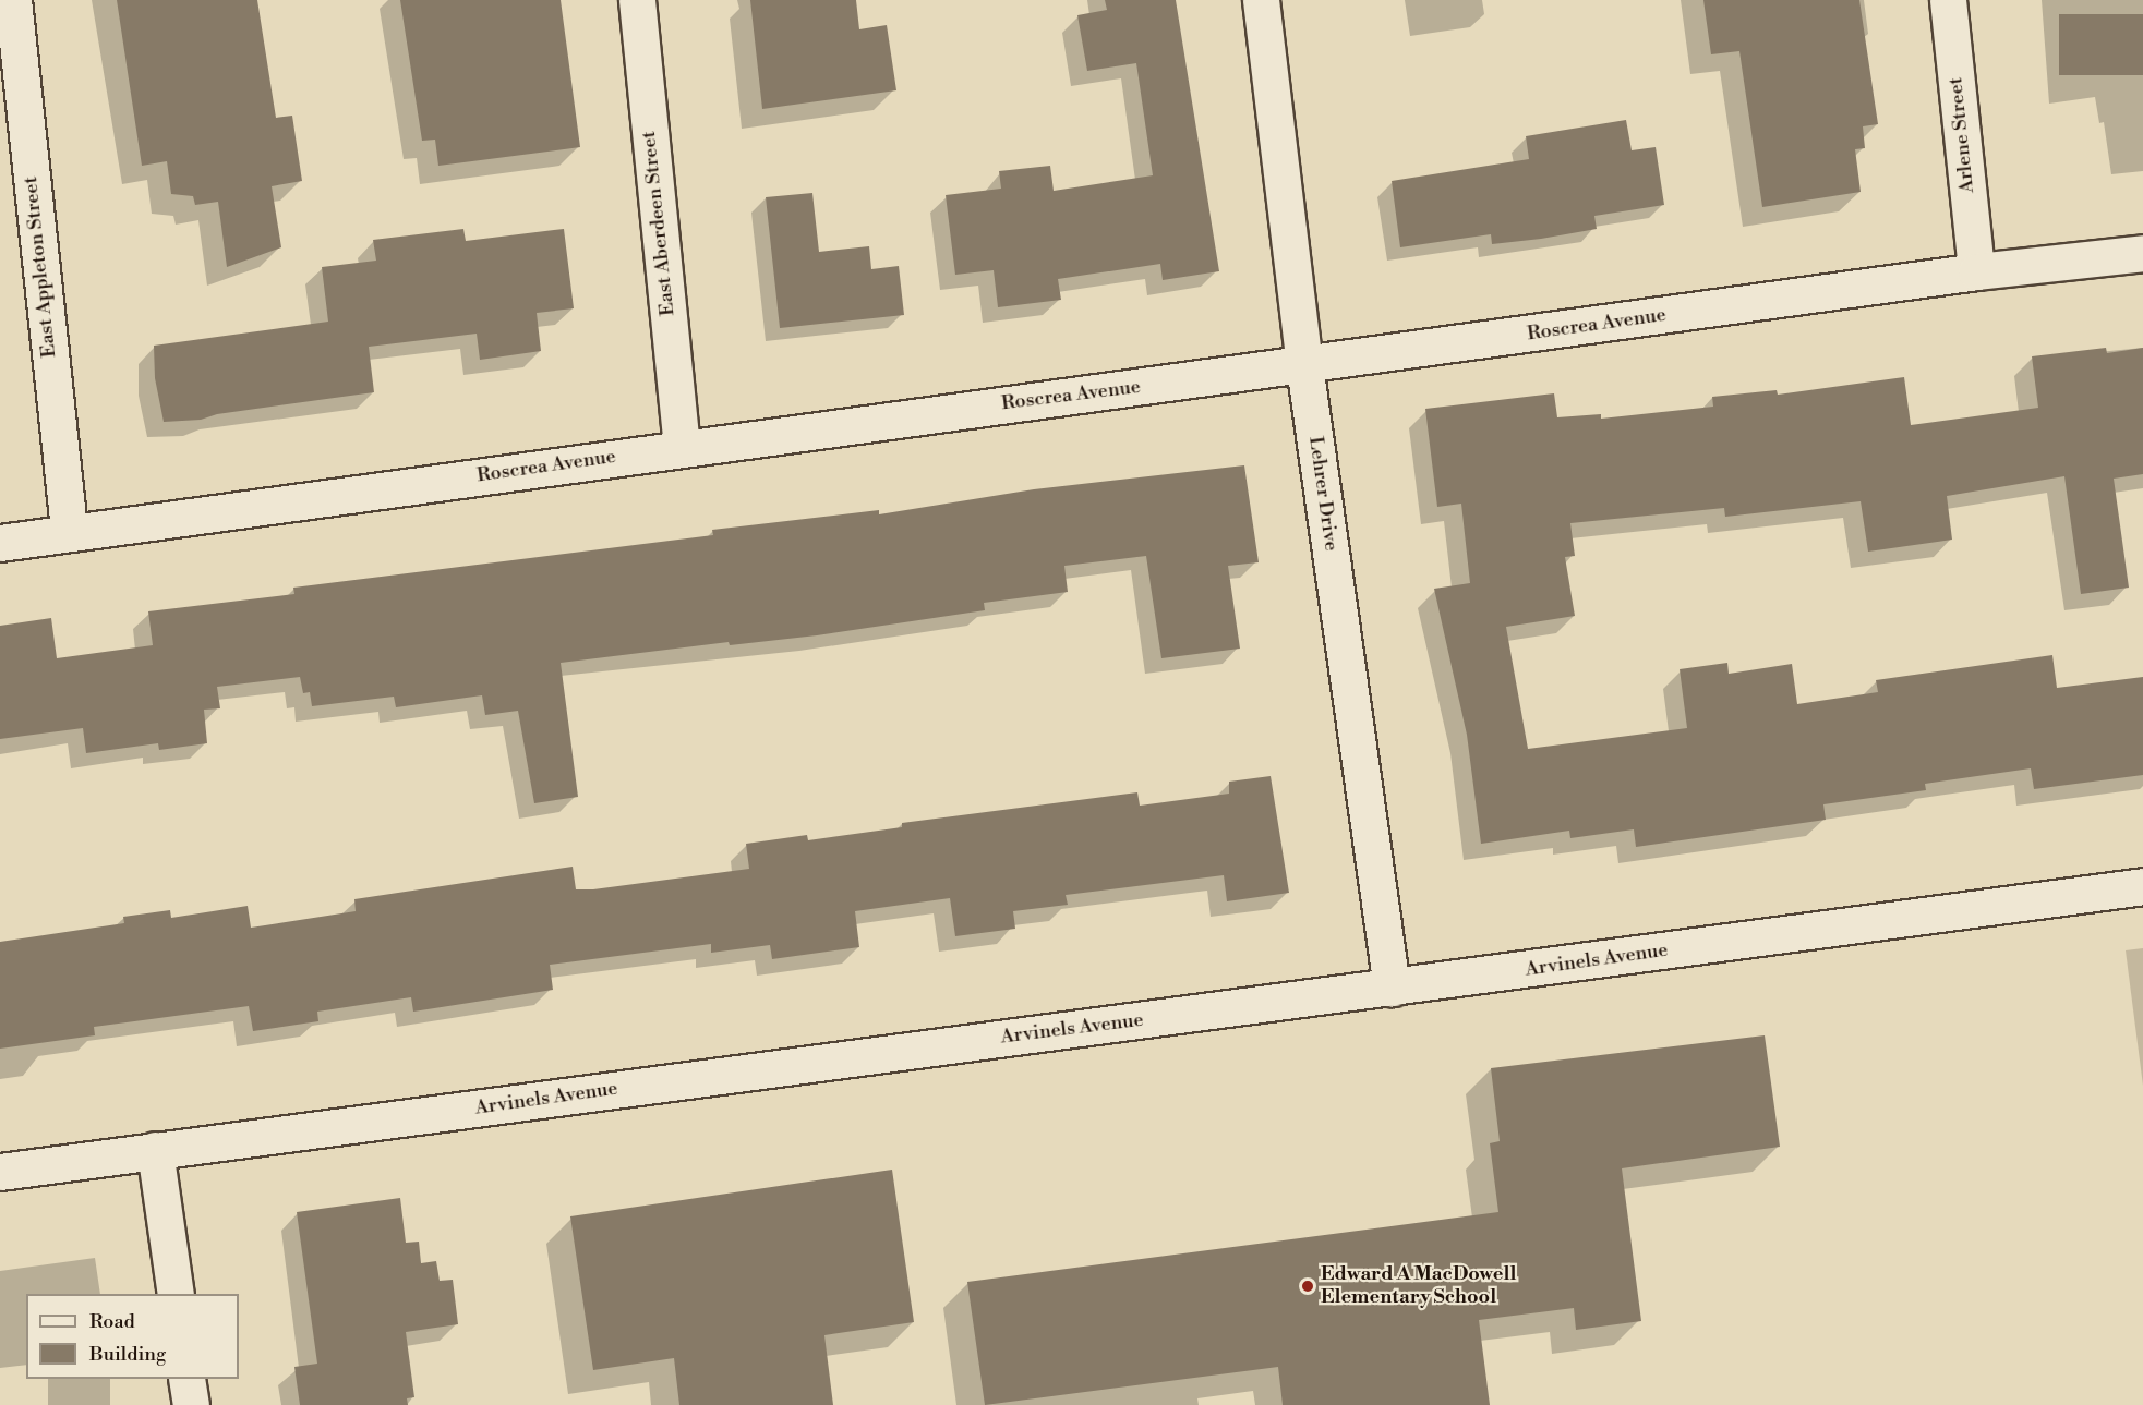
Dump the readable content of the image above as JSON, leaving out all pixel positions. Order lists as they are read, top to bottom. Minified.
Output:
{"streets":{"street":["Arlene Street","East Aberdeen Street","East Appleton Street","Roscrea Avenue","Lehrer Drive","Arvinels Avenue"]},"crossings":[["Arlene Street","Roscrea Avenue"],["East Aberdeen Street","Roscrea Avenue"],["East Appleton Street","Roscrea Avenue"],["Roscrea Avenue","Lehrer Drive"],["Lehrer Drive","Arvinels Avenue"]],"places":["Edward A MacDowell Elementary School"],"legend":["Road","Building"]}
